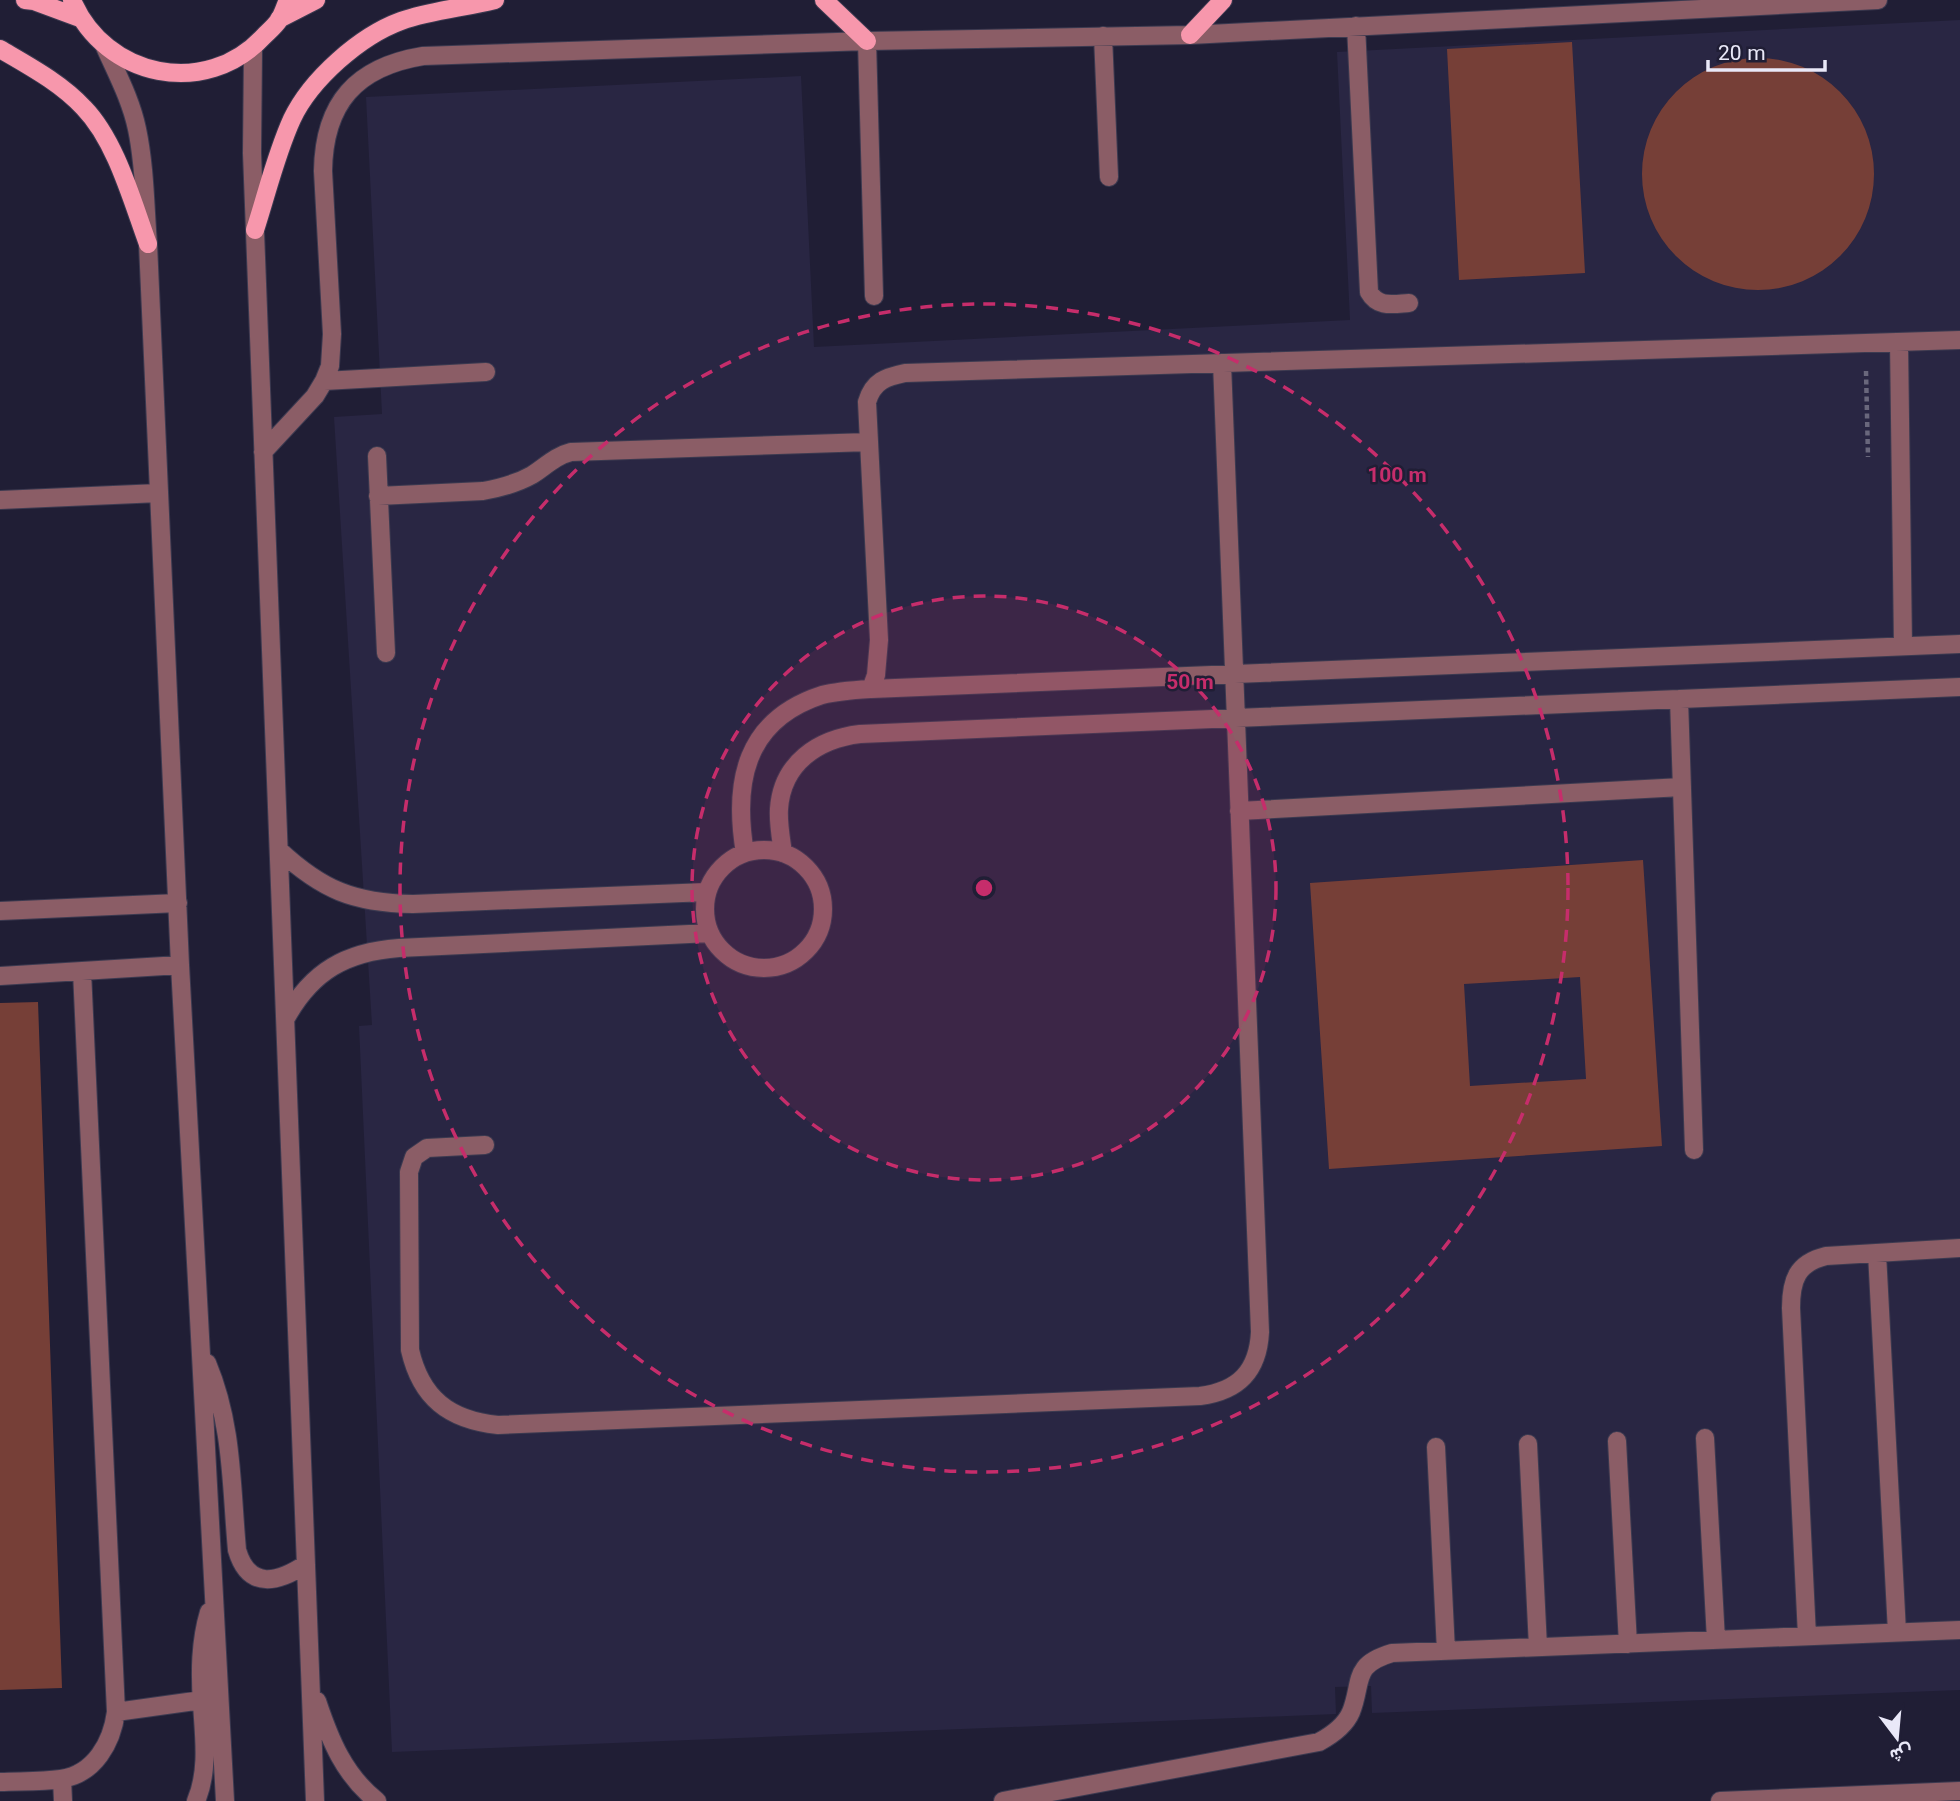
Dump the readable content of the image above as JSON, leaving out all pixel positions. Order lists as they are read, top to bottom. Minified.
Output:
{"scale_bar":"20 m","north":"bottom","rings":["100 m","50 m"]}
